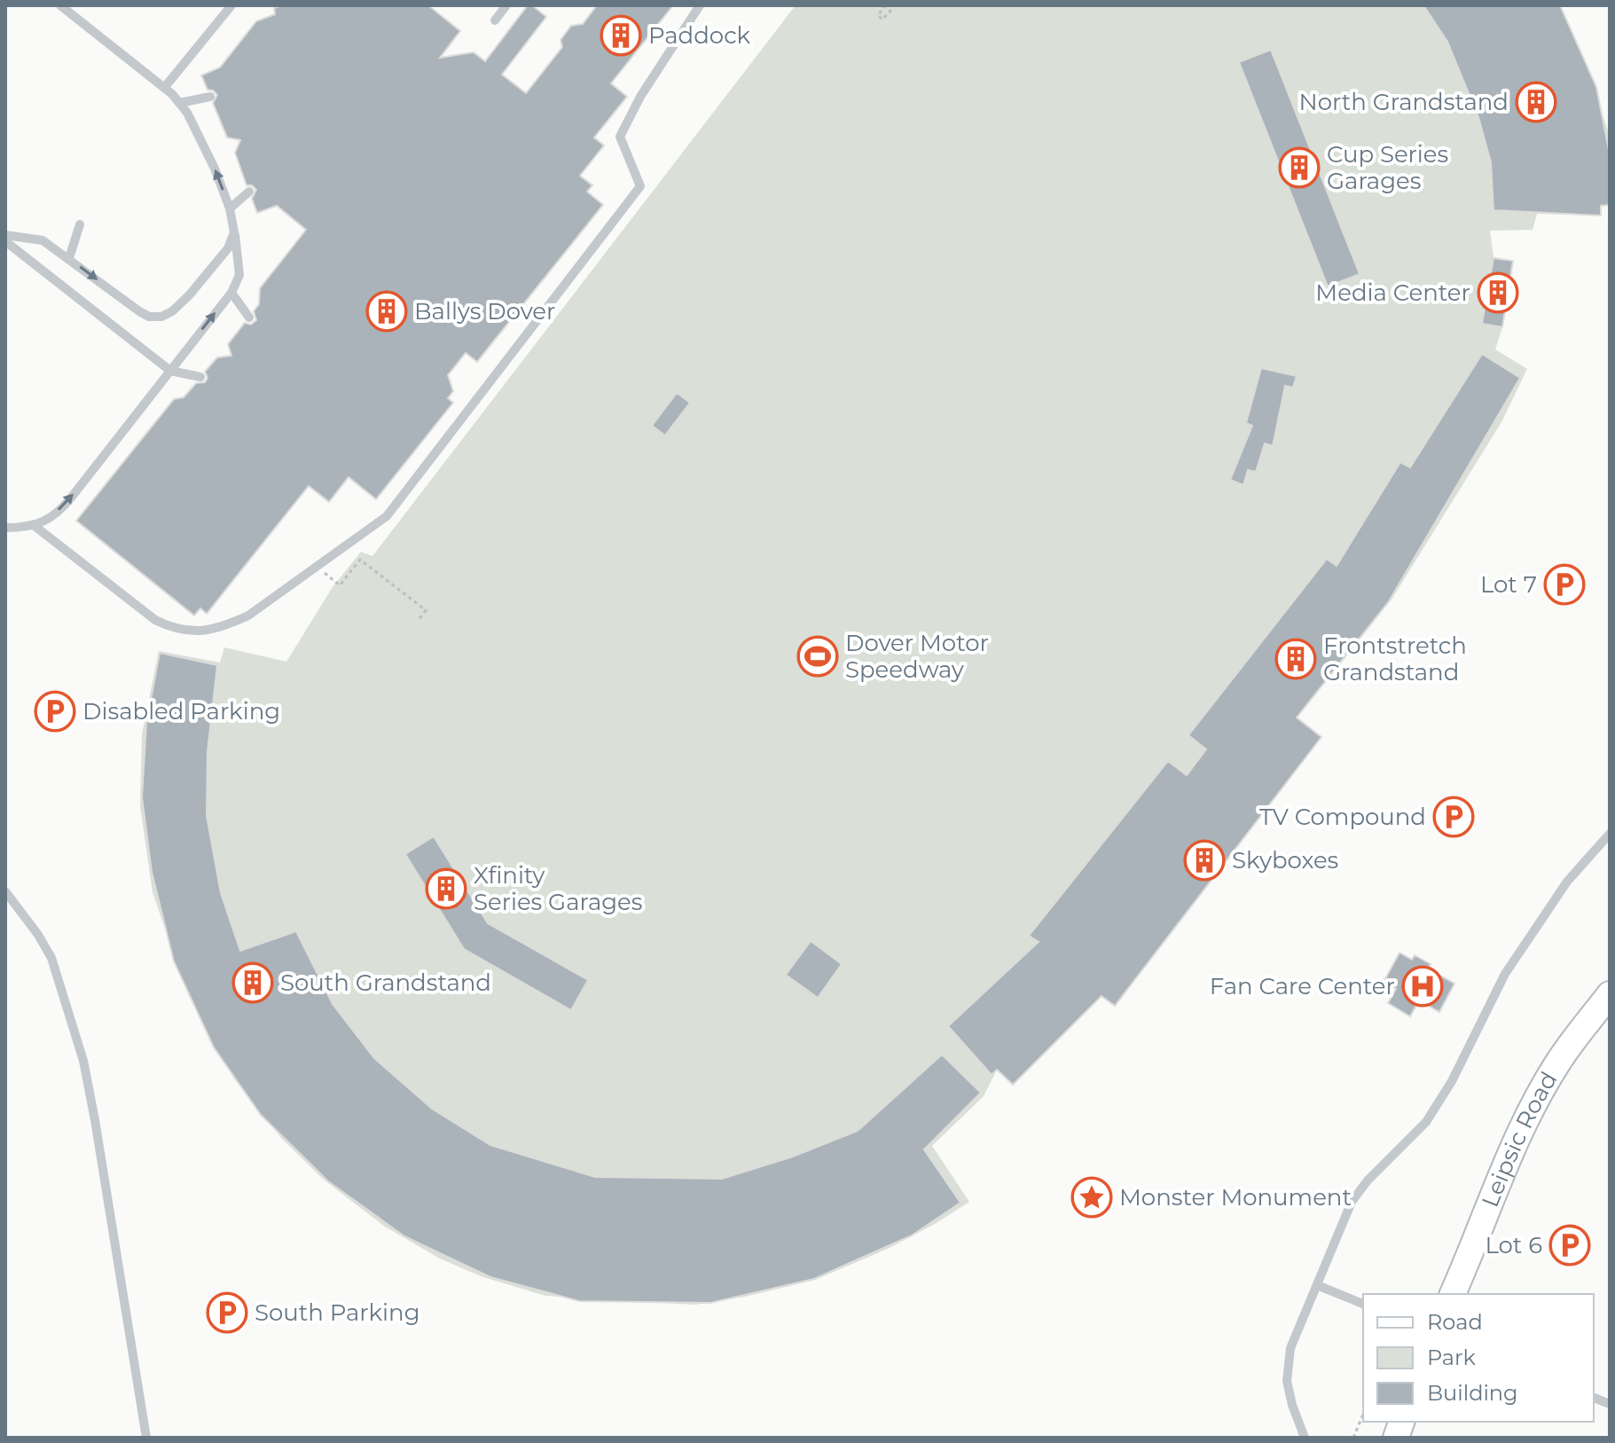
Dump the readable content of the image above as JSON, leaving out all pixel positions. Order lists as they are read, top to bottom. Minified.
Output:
{"streets":{"street":["Leipsic Road"]},"places":{"building":["Paddock","North Grandstand","Cup Series Garages","Media Center","Ballys Dover","Frontstretch Grandstand","Skyboxes","Xfinity Series Garages","South Grandstand"],"parking":["Lot 7","Disabled Parking","TV Compound","Lot 6","South Parking"],"sports":["Dover Motor Speedway"],"hospital":["Fan Care Center"],"place":["Monster Monument"]},"legend":["Road","Park","Building"]}
